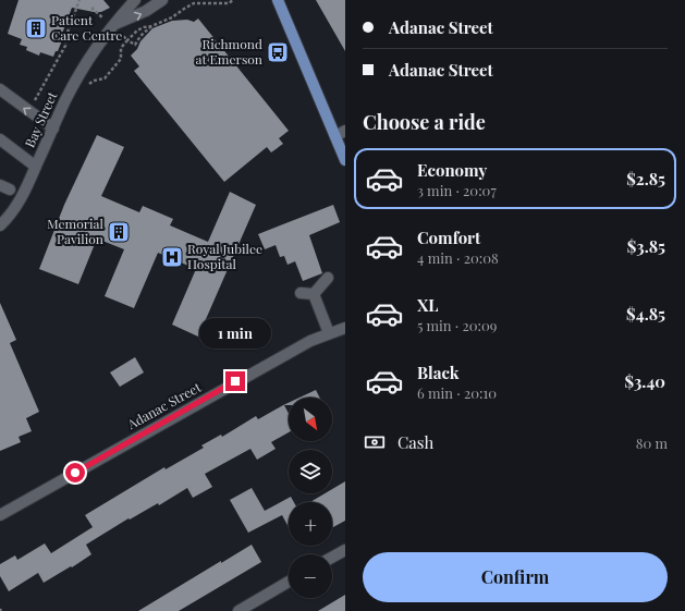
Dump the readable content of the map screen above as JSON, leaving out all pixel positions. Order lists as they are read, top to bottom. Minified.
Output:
{"streets":{"street":["Bay Street","Adanac Street"]},"places":{"building":["Patient Care Centre","Memorial Pavilion"],"bus stop":["Richmond at Emerson"],"hospital":["Royal Jubilee Hospital"]},"north":"bottom right","page":{"banner":["Adanac Street","Adanac Street"],"heading":"Choose a ride","list":[{"name":"Economy","note":"3 min · 20:07","value":"$2.85"},{"name":"Comfort","note":"4 min · 20:08","value":"$3.85"},{"name":"XL","note":"5 min · 20:09","value":"$4.85"},{"name":"Black","note":"6 min · 20:10","value":"$3.40"}],"bubble":"1 min","map_buttons":["+","−"],"pay":["Cash","80 m"],"buttons":"Confirm"}}
